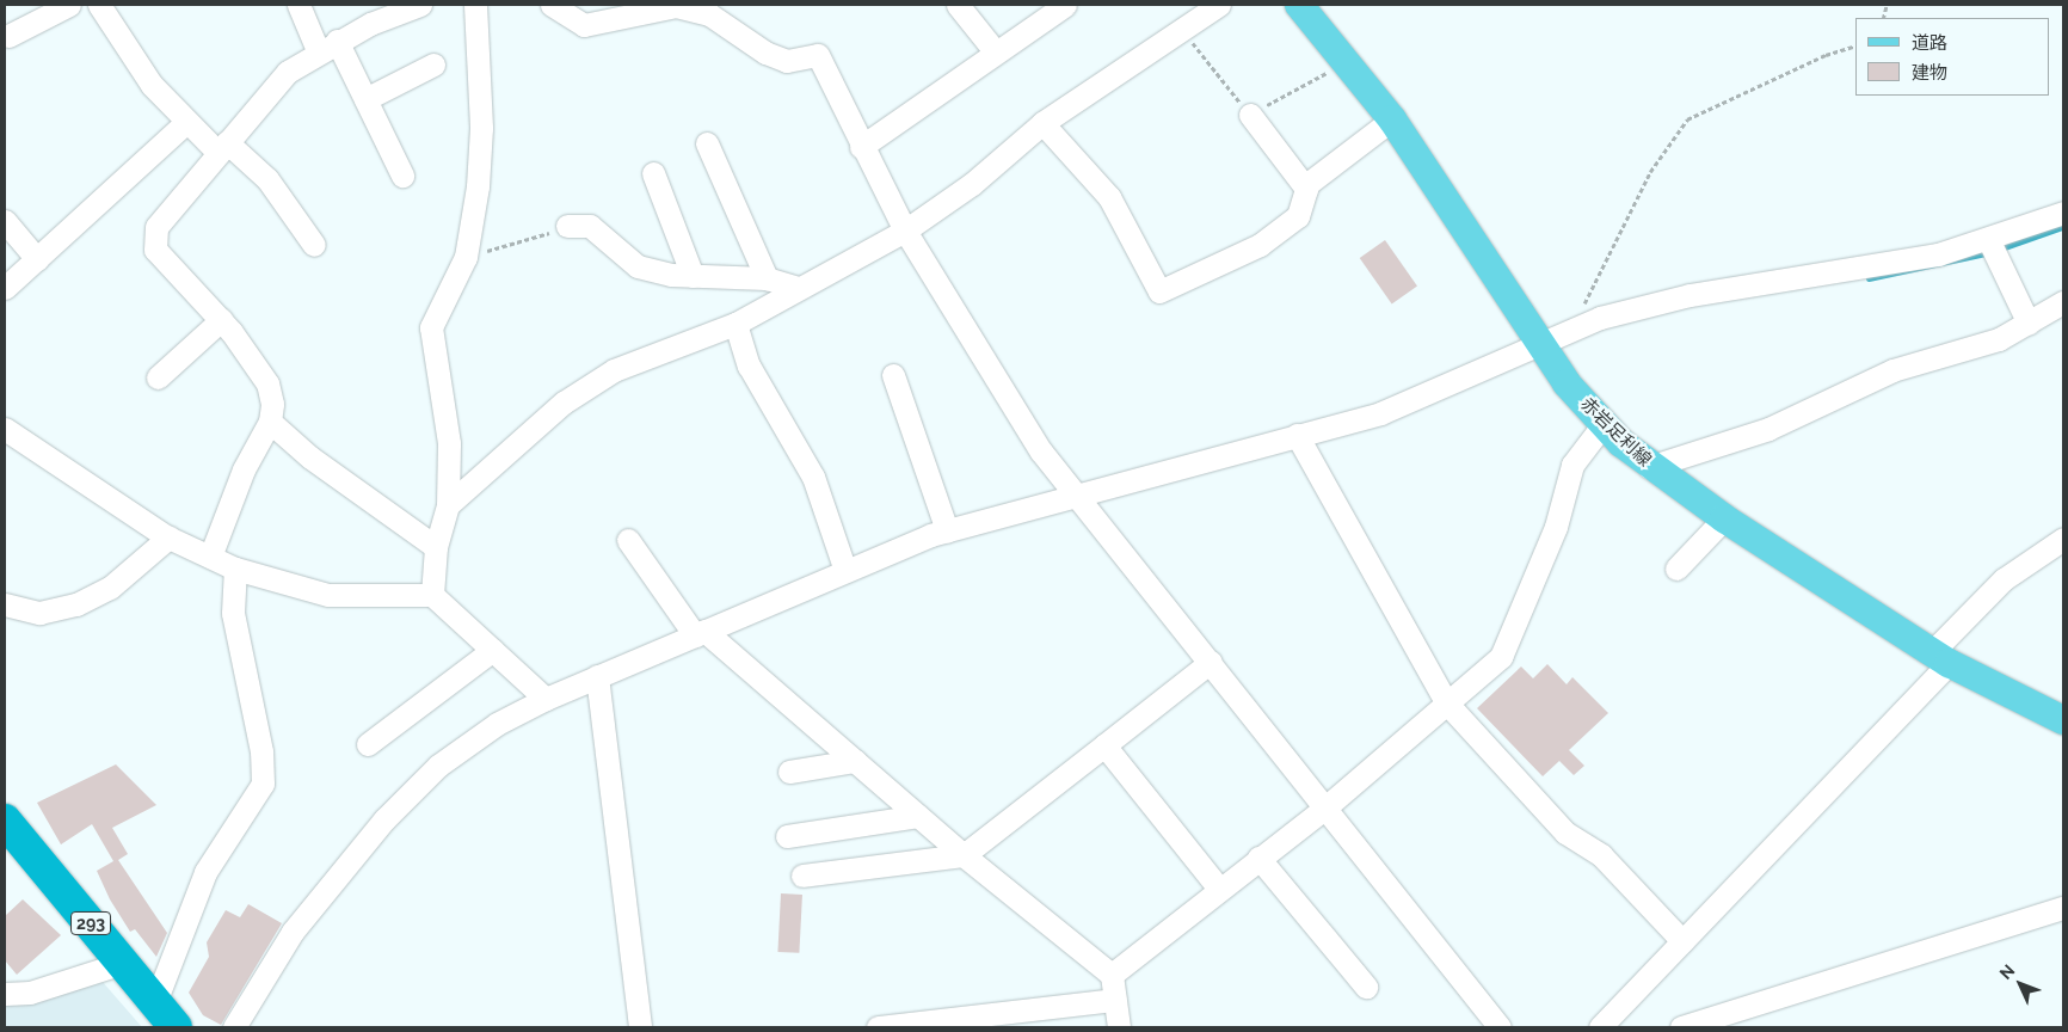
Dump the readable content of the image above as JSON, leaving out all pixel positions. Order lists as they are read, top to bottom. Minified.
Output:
{"streets":{"highway":["293"],"main road":["赤岩足利線"]},"legend":["道路","建物"],"north":"top left"}
